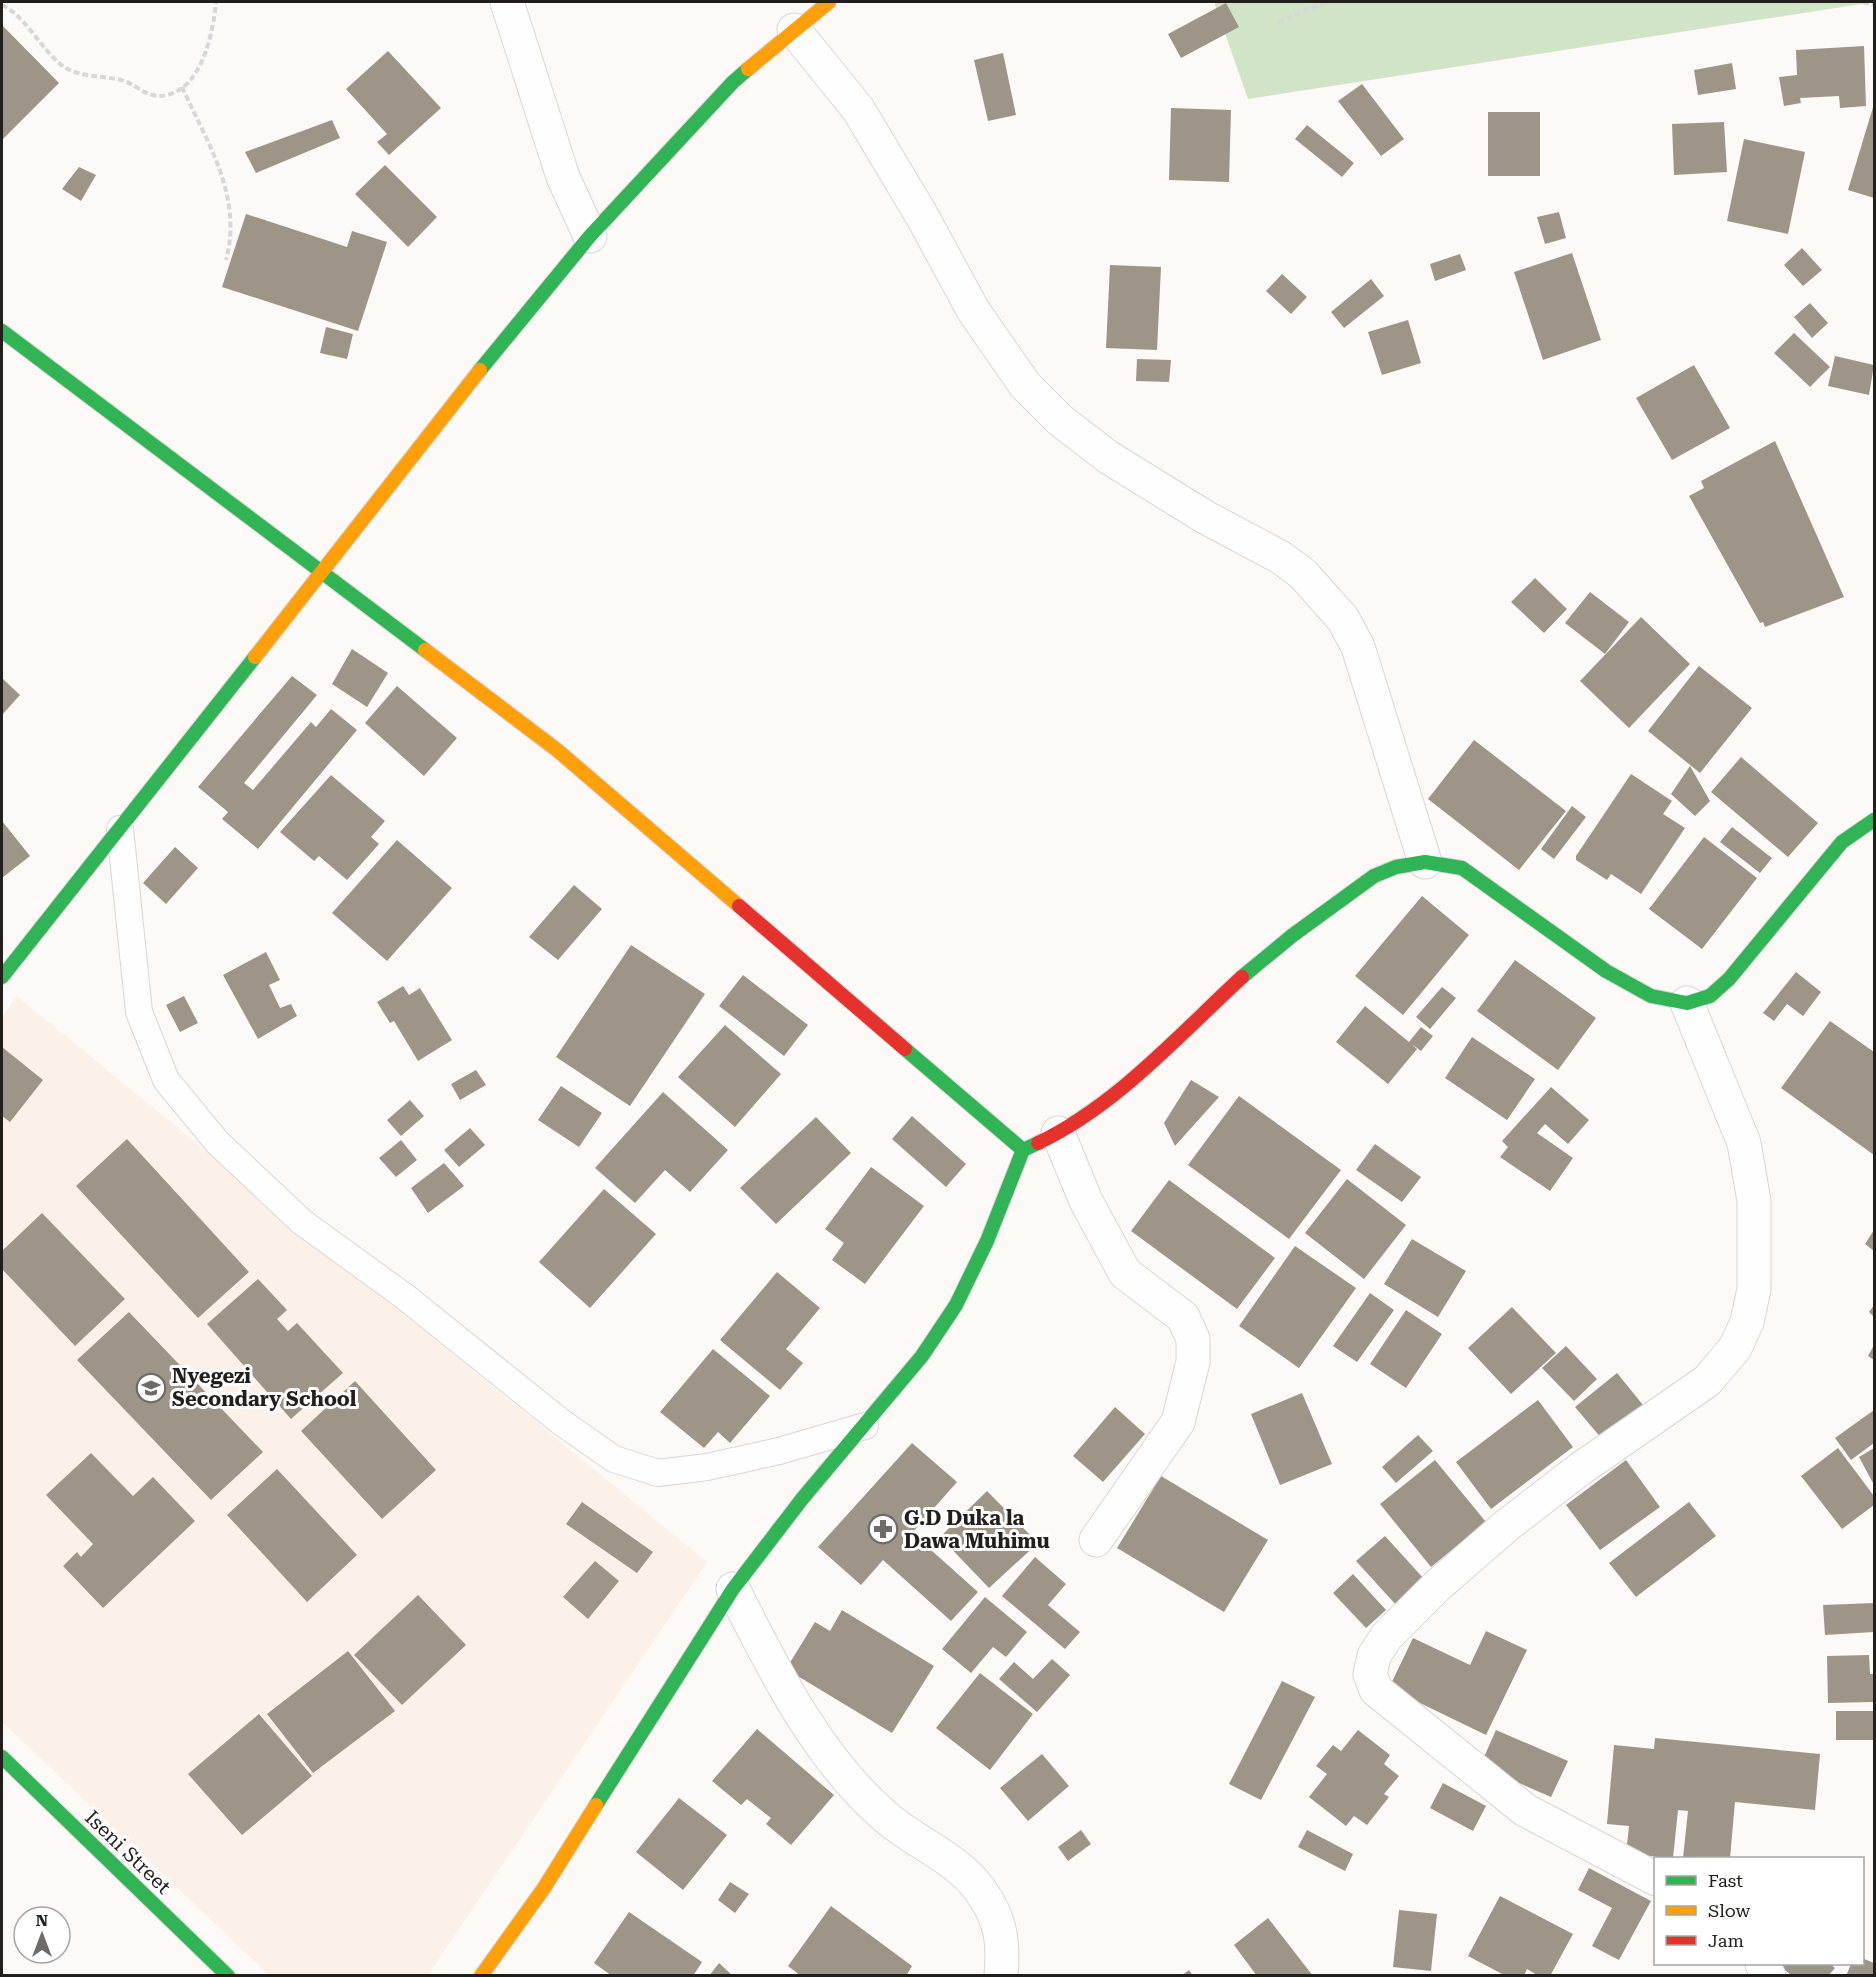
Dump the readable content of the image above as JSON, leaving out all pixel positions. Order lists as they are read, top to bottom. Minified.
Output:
{"streets":{"street":["Iseni Street"]},"places":{"school or university":["Nyegezi Secondary School"],"pharmacy":["G.D Duka la Dawa Muhimu"]},"legend":["Fast","Slow","Jam"],"north":"top"}
